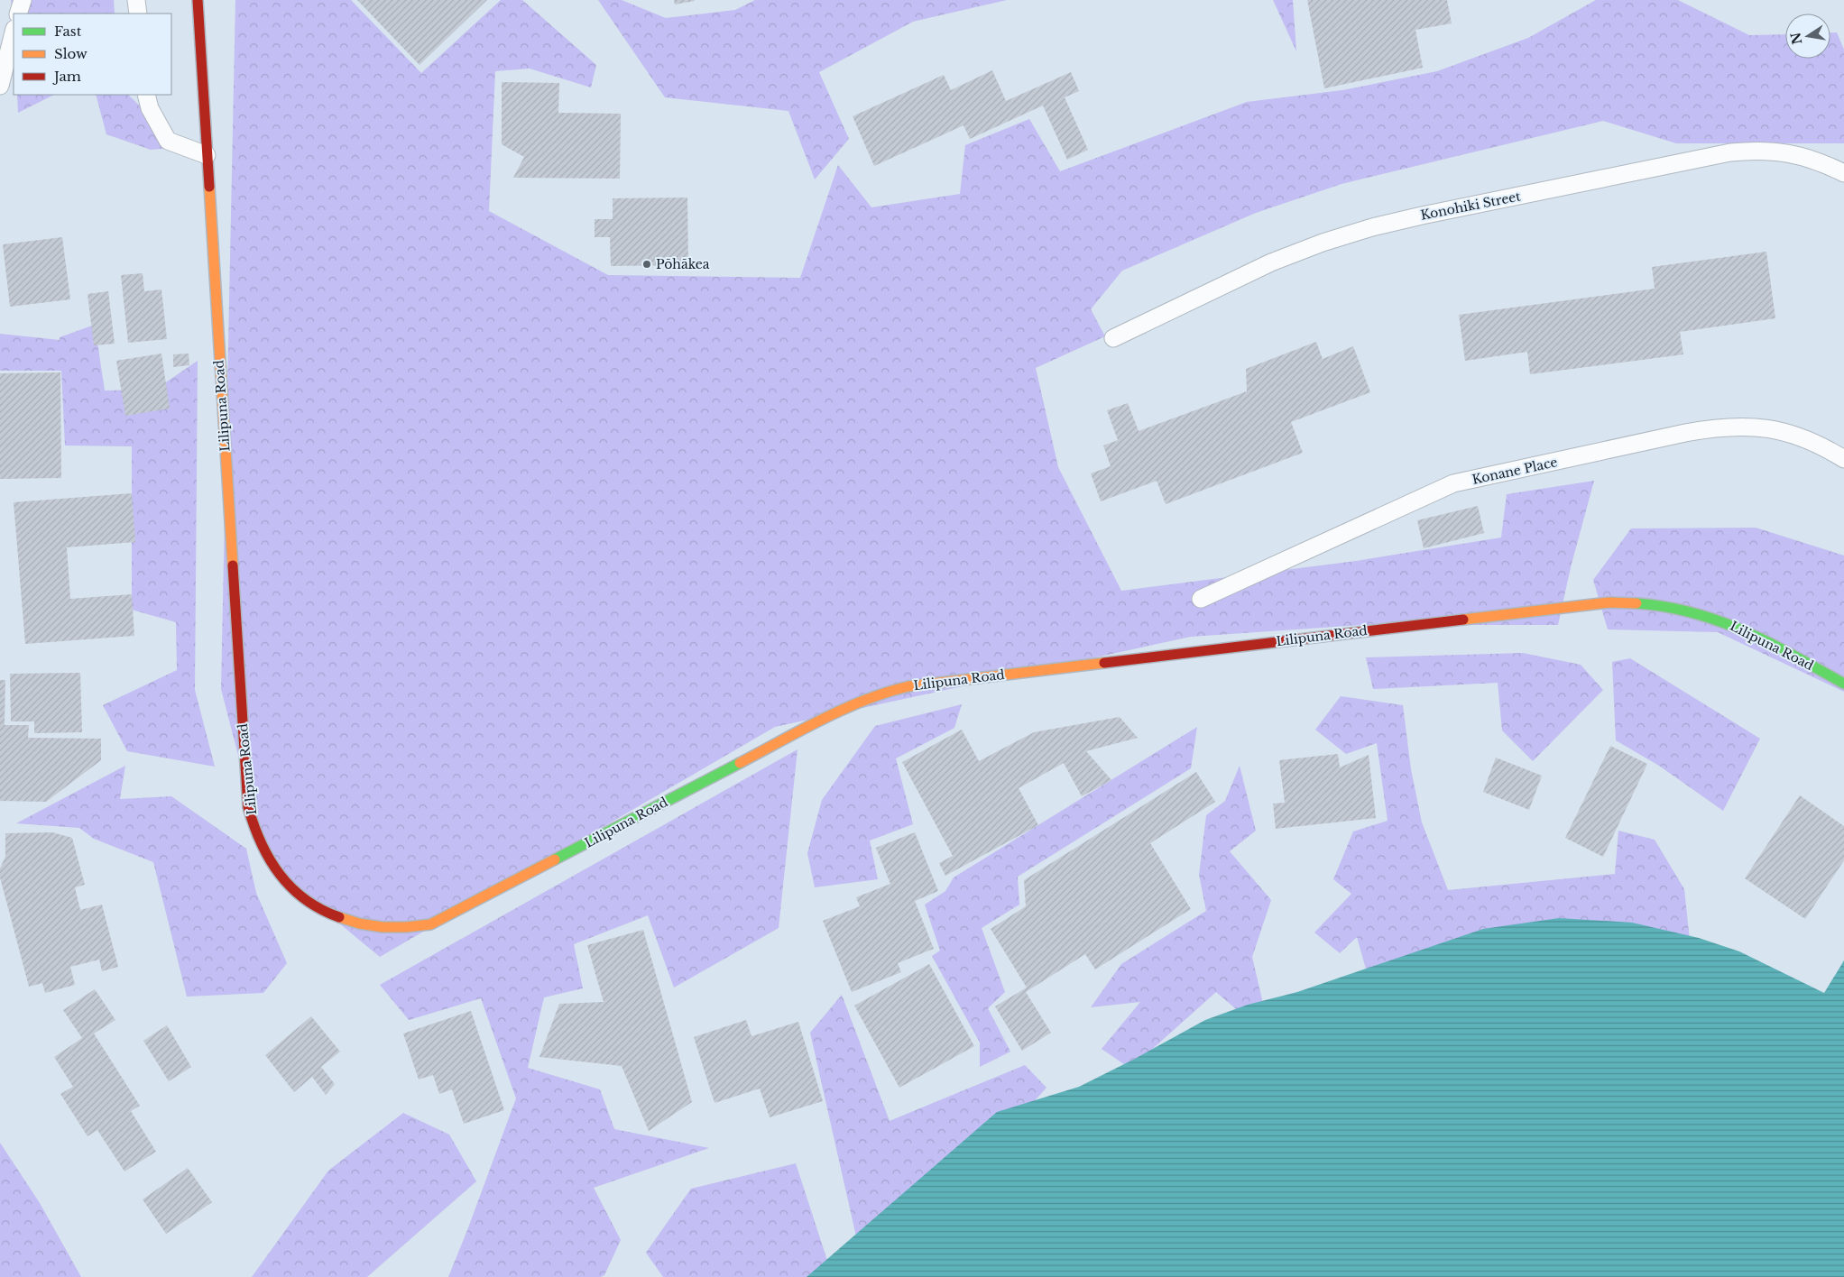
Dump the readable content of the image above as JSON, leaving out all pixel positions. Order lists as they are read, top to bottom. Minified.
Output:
{"streets":{"street":["Lilipuna Road"],"lane":["Konohiki Street","Konane Place"]},"places":["Pōhākea"],"legend":["Fast","Slow","Jam"],"north":"left"}
